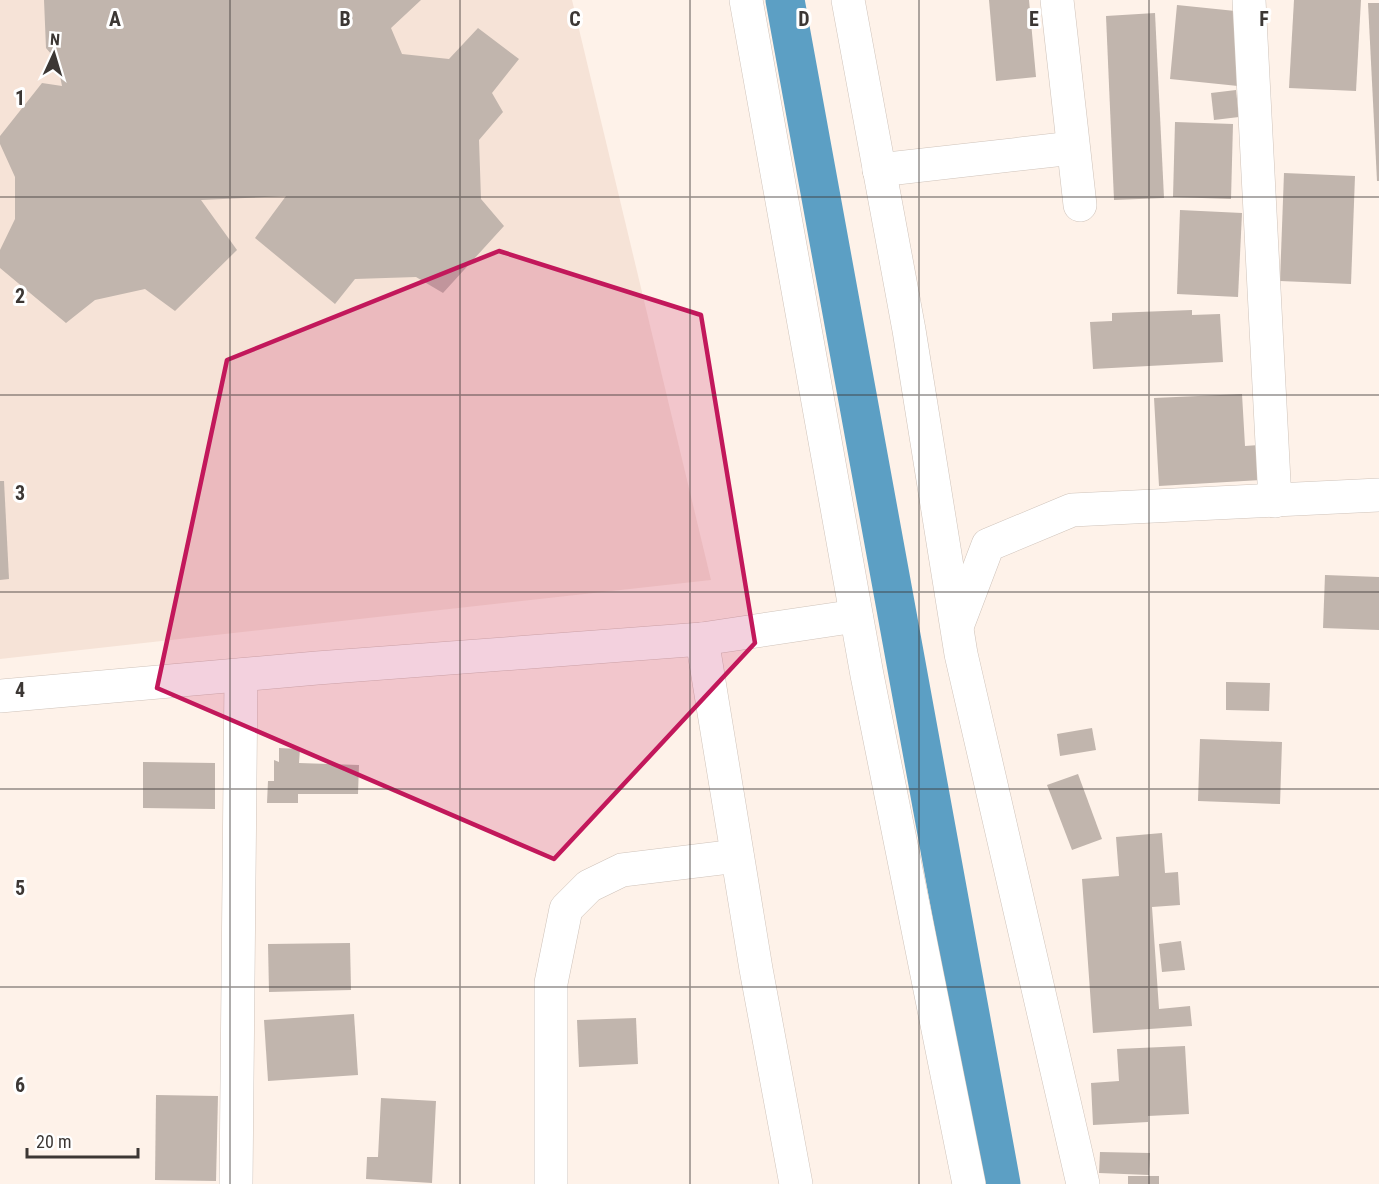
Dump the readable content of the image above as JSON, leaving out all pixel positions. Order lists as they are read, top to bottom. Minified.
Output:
{"scale_bar":"20 m","north":"top","grid":{"columns":["A","B","C","D","E","F"],"rows":["1","2","3","4","5","6"]}}
